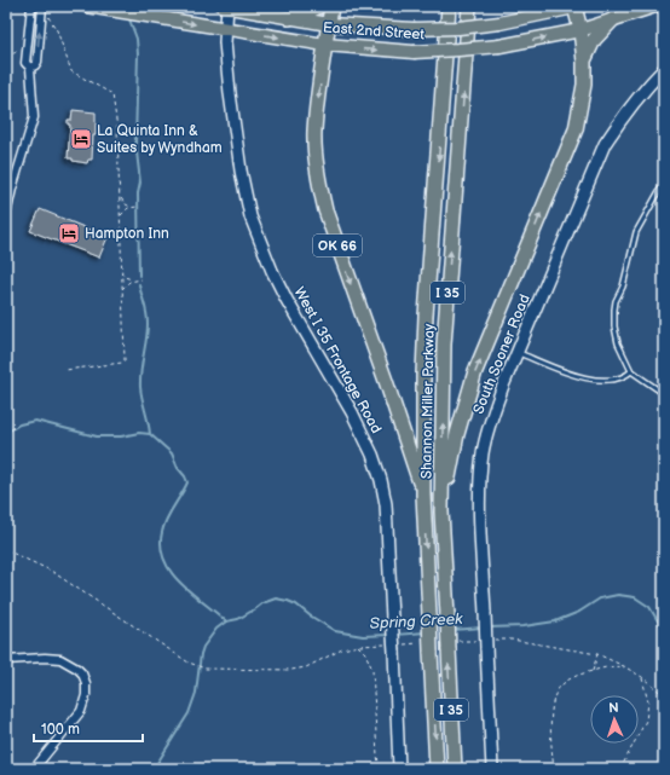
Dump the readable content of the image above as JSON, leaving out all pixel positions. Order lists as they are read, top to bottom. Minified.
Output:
{"streets":{"highway":["OK 66","I 35","Shannon Miller Parkway"],"main road":["East 2nd Street"],"street":["South Sooner Road","West I 35 Frontage Road"]},"crossings":[["East 2nd Street","OK 66"],["East 2nd Street","West I 35 Frontage Road"],["OK 66","Shannon Miller Parkway"]],"water":["Spring Creek"],"places":{"hotel":["La Quinta Inn & Suites by Wyndham","Hampton Inn"]},"scale_bar":"100 m","north":"top"}
